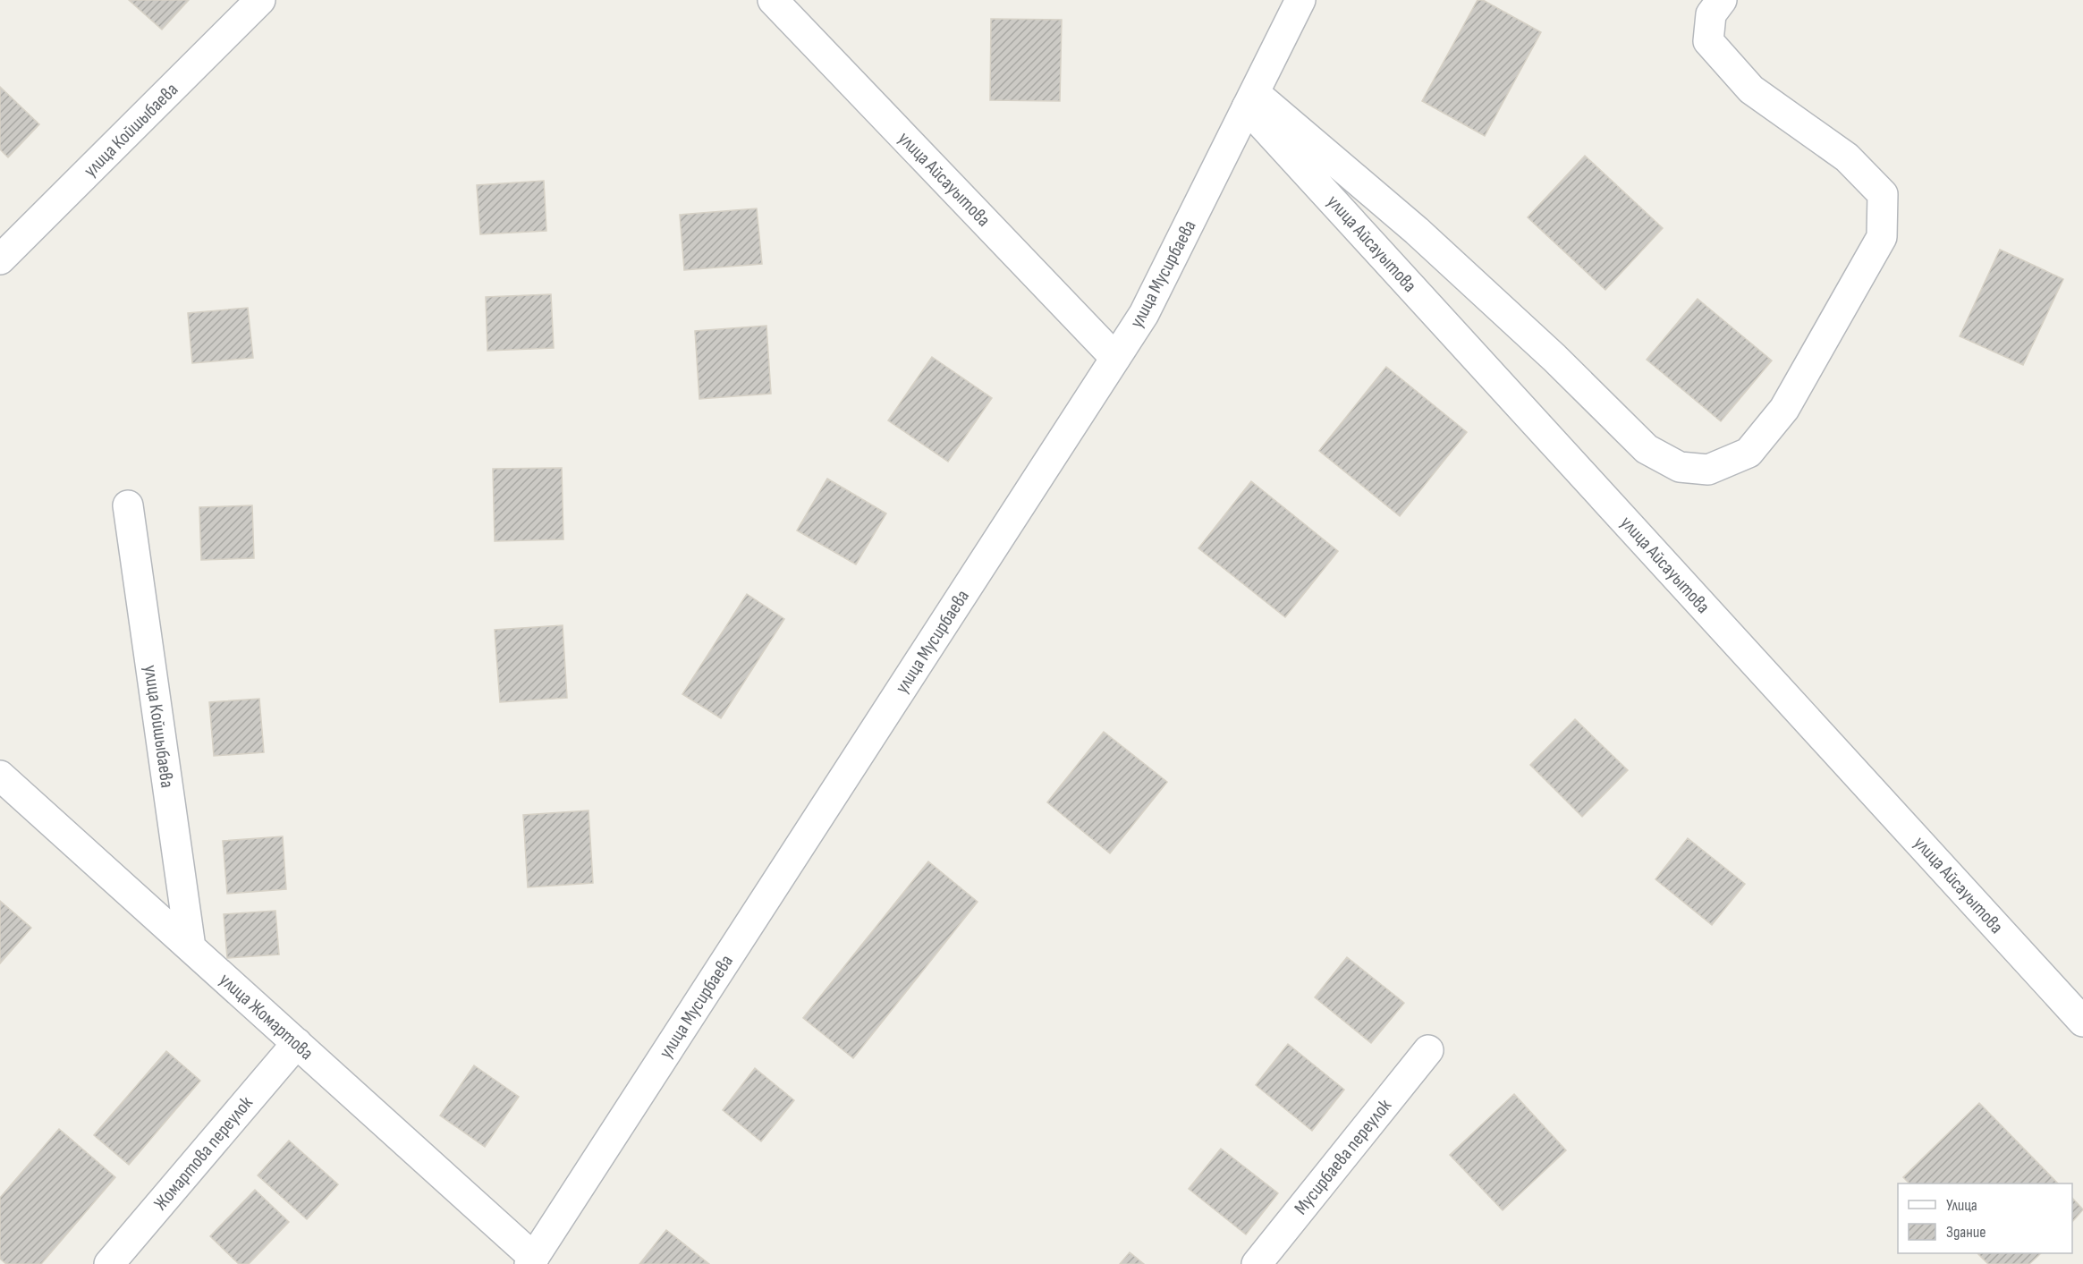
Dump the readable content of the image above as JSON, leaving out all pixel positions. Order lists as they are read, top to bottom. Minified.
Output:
{"streets":{"street":["улица Койшыбаева","улица Айсауытова","улица Мусирбаева","улица Жомартова","Жомартова переулок","Мусирбаева переулок"]},"crossings":[["улица Койшыбаева","улица Жомартова"],["улица Айсауытова","улица Мусирбаева"],["улица Мусирбаева","улица Жомартова"],["улица Жомартова","Жомартова переулок"]],"legend":["Улица","Здание"]}
